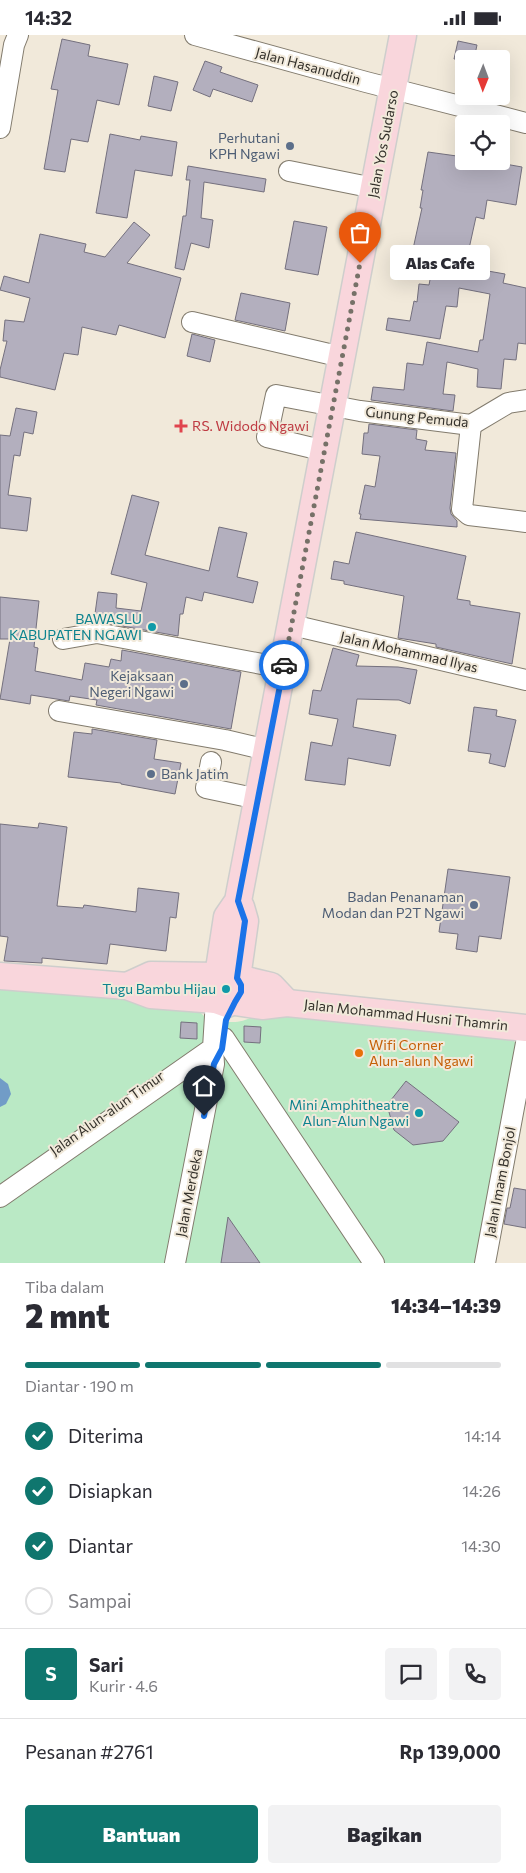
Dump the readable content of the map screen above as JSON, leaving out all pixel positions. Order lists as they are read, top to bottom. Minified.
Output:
{"streets":{"main road":["Jalan Yos Sudarso","Jalan Mohammad Husni Thamrin"],"street":["Jalan Hasanuddin","Gunung Pemuda","Jalan Mohammad Ilyas","Jalan Alun-alun Timur","Jalan Imam Bonjol","Jalan Merdeka"]},"crossings":[["Jalan Hasanuddin","Jalan Yos Sudarso"],["Jalan Yos Sudarso","Gunung Pemuda"],["Jalan Yos Sudarso","Jalan Mohammad Ilyas"],["Jalan Yos Sudarso","Jalan Mohammad Husni Thamrin"],["Jalan Yos Sudarso","Jalan Merdeka"],["Jalan Mohammad Husni Thamrin","Jalan Merdeka"],["Jalan Alun-alun Timur","Jalan Merdeka"]],"places":{"other":["Perhutani KPH Ngawi","Alas Cafe","BAWASLU KABUPATEN NGAWI","Kejaksaan Negeri Ngawi","Bank Jatim","Badan Penanaman Modan dan P2T Ngawi","Tugu Bambu Hijau","Wifi Corner Alun-alun Ngawi","Mini Amphitheatre Alun-Alun Ngawi"],"health":["RS. Widodo Ngawi"]},"north":"bottom","page":{"status":"14:32","bubble":"Alas Cafe","heading":["2 mnt","Tiba dalam","14:34–14:39"],"panel":["Sari","Kurir · 4.6","Pesanan #2761","Rp 139,000"],"bar":"Diantar · 190 m","list":[["Diterima","14:14"],["Disiapkan","14:26"],["Diantar","14:30"],"Sampai"],"round":"S","buttons":["Bantuan","Bagikan"]}}
